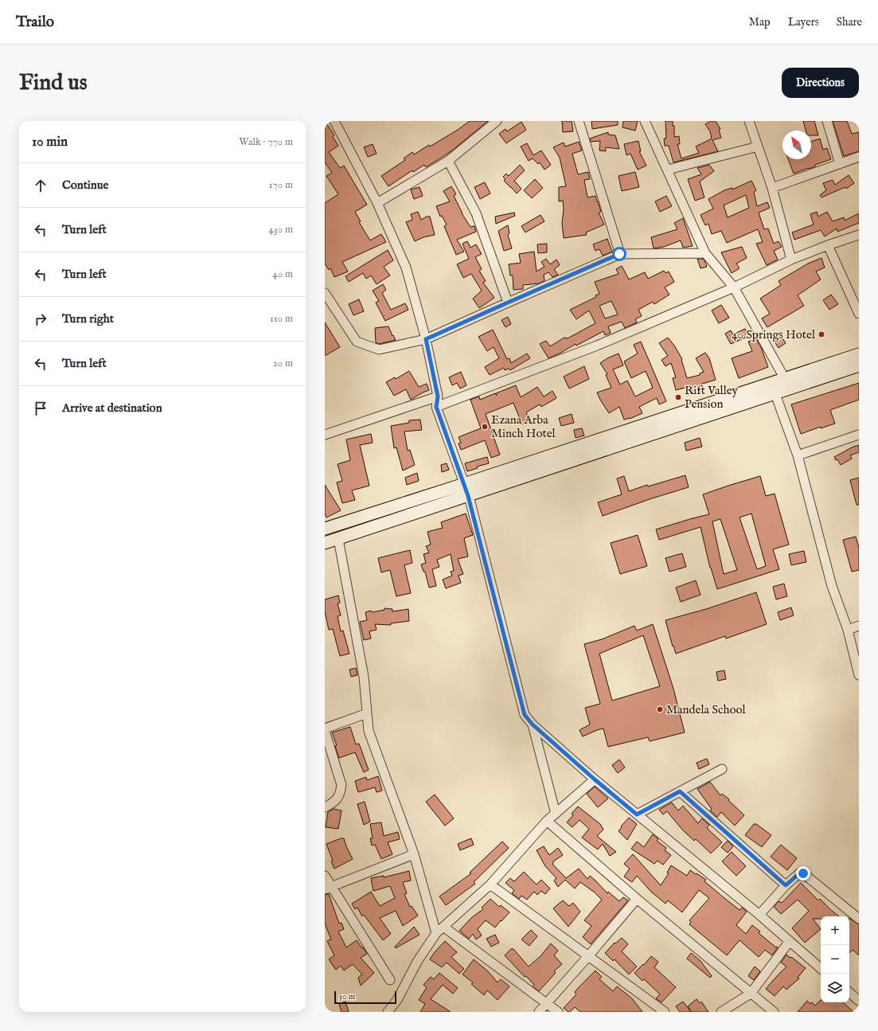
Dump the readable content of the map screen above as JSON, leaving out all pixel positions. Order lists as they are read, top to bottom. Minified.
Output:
{"places":["40 Springs Hotel","Rift Valley Pension","Ezana Arba Minch Hotel","Mandela School"],"scale_bar":"50 m","north":"top left","page":{"header":"Trailo","nav":["Map","Layers","Share"],"buttons":"Directions","title":"Find us","heading":["10 min","Walk · 770 m"],"list":[["Continue","170 m"],["Turn left","430 m"],["Turn left","40 m"],["Turn right","110 m"],["Turn left","20 m"],"Arrive at destination"],"map_buttons":["+","−"],"scale":"50 m"}}
